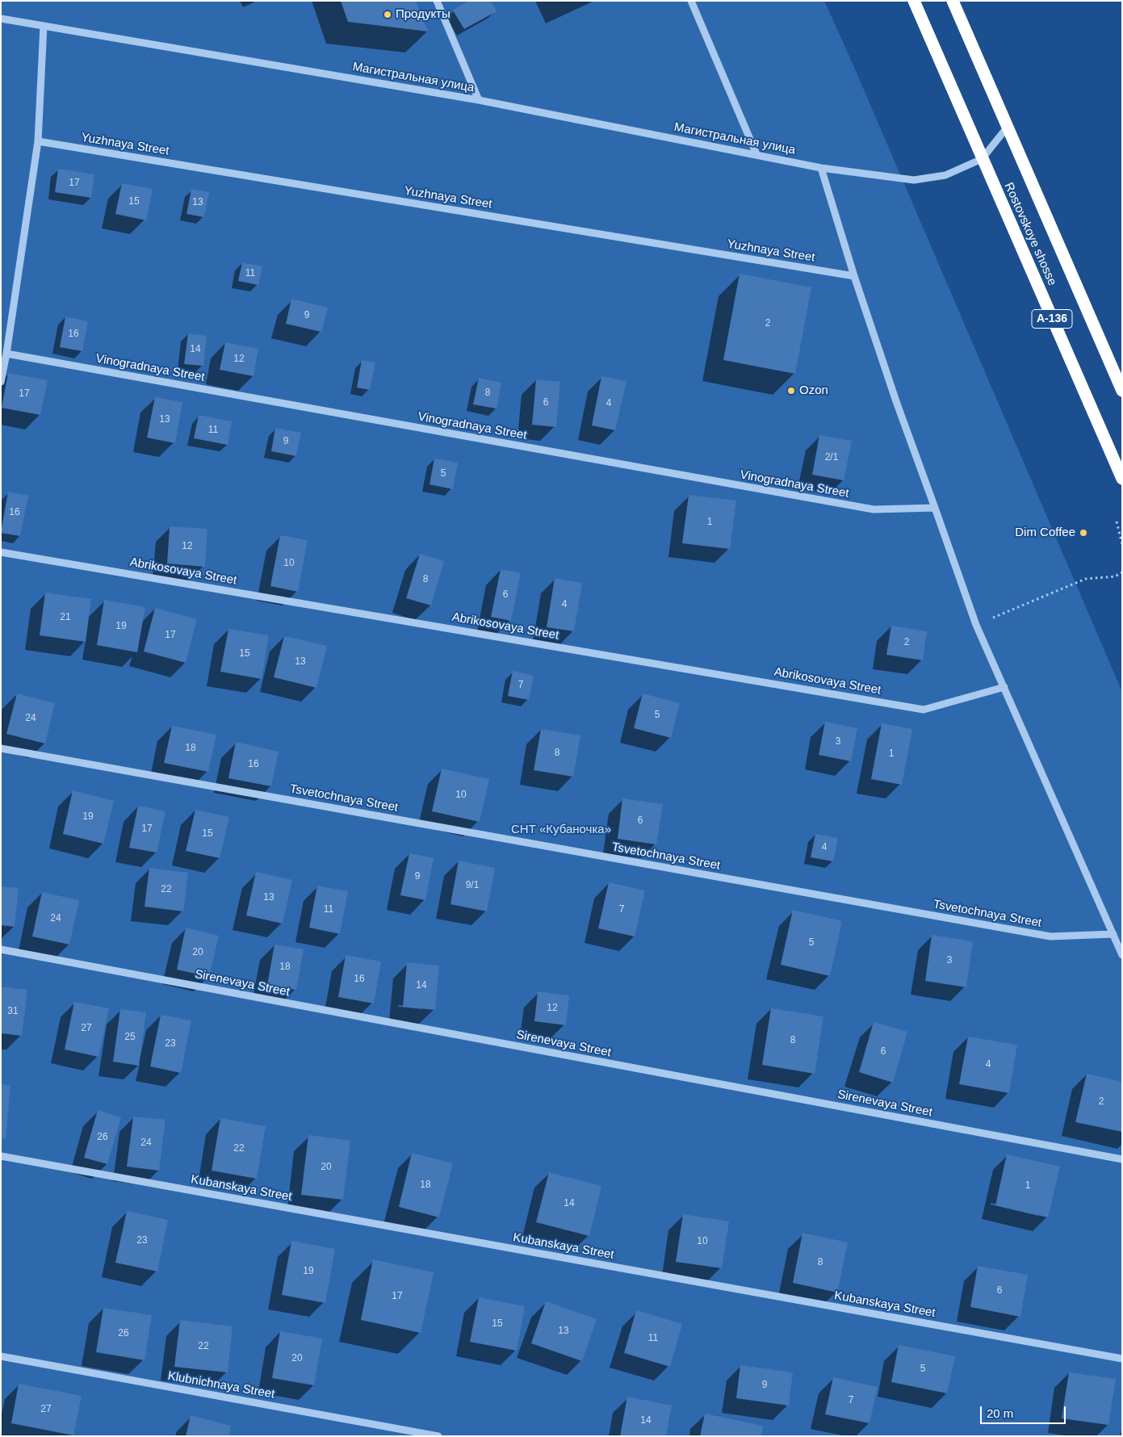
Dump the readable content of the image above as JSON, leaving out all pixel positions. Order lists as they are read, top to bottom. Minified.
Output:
{"streets":{"highway":["Rostovskoye shosse","А-136"],"street":["Магистральная улица","Yuzhnaya Street","Vinogradnaya Street","Abrikosovaya Street","Tsvetochnaya Street","Sirenevaya Street","Kubanskaya Street","Klubnichnaya Street"]},"crossings":[["Магистральная улица","Rostovskoye shosse"]],"parks":["СНТ «Кубаночка»"],"places":["Продукты","Ozon","Dim Coffee"],"house_numbers":["17","15","13","11","9","2","16","14","12","8","17","6","4","13","11","9","2/1","5","16","1","12","10","8","6","4","21","19","17","2","15","13","7","5","24","3","18","8","1","16","10","19","6","17","15","4","9","9/1","22","13","11","7","24","5","20","3","18","16","14","12","31","27","25","8","23","6","4","2","26","24","22","20","18","1","14","23","10","8","19","6","17","15","13","26","11","22","20","5","9","7","27","14"],"scale_bar":"20 m"}
